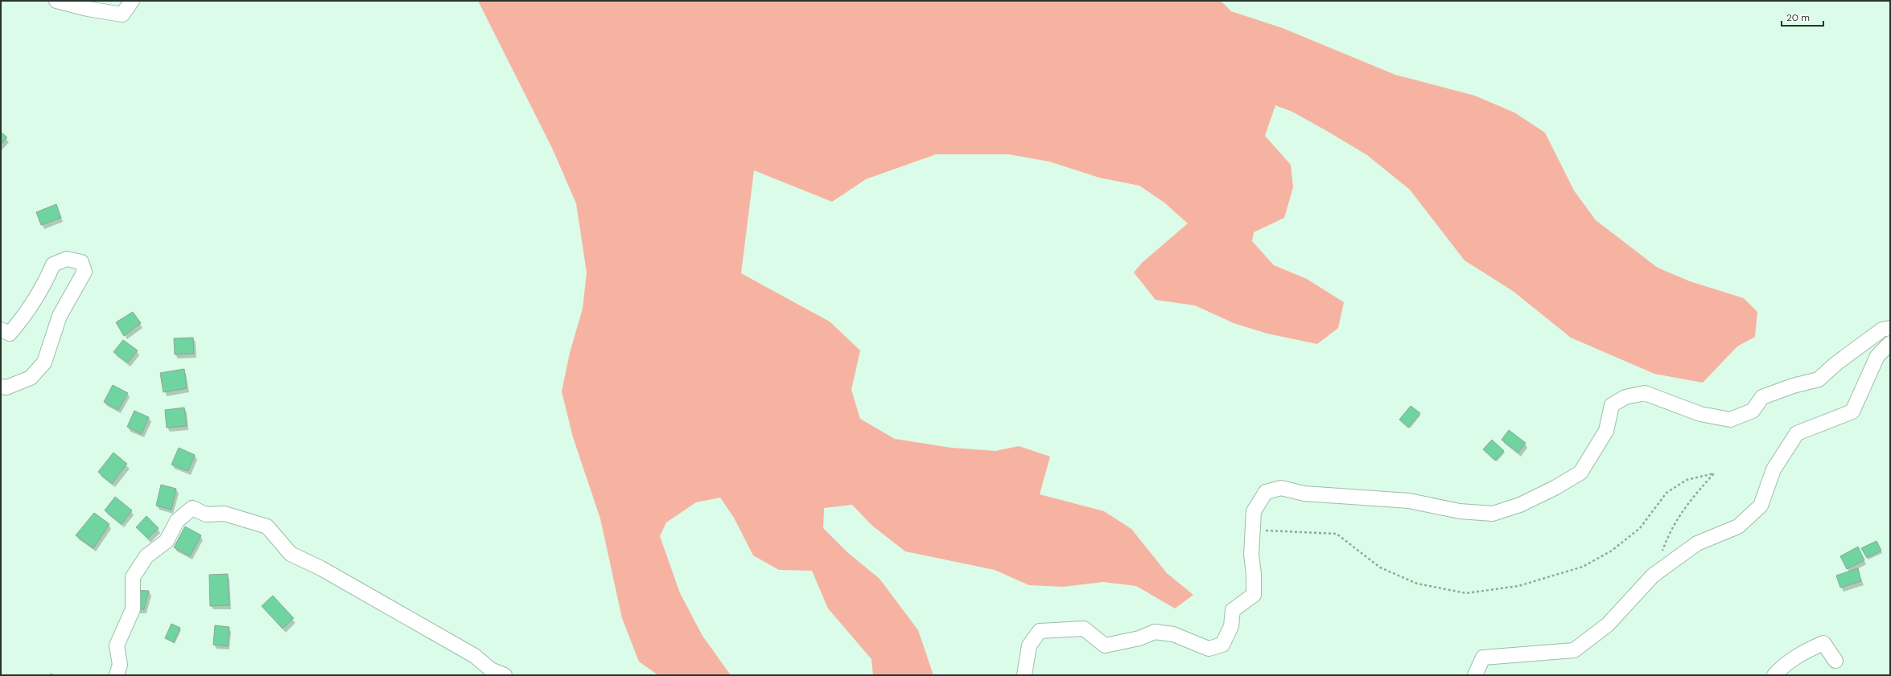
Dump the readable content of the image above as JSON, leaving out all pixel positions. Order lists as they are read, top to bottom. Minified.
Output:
{"scale_bar":"20 m"}
